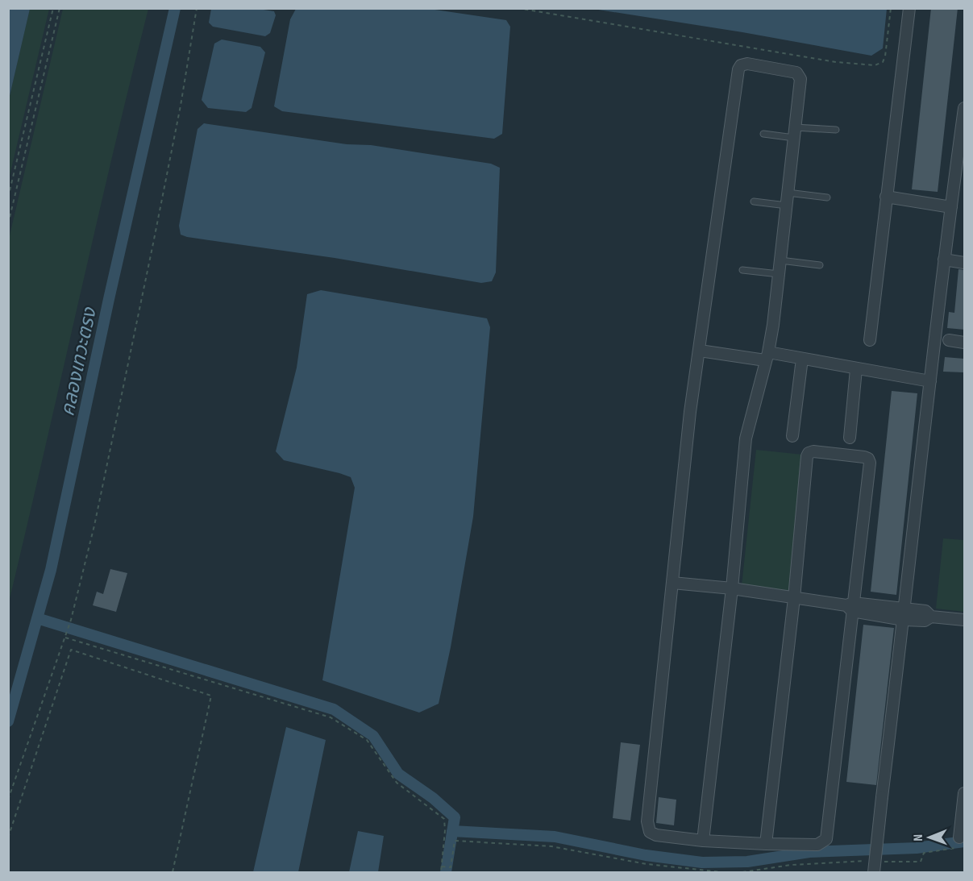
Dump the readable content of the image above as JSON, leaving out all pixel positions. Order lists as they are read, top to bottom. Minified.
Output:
{"water":["คลองเทวะตรง"],"north":"left"}
